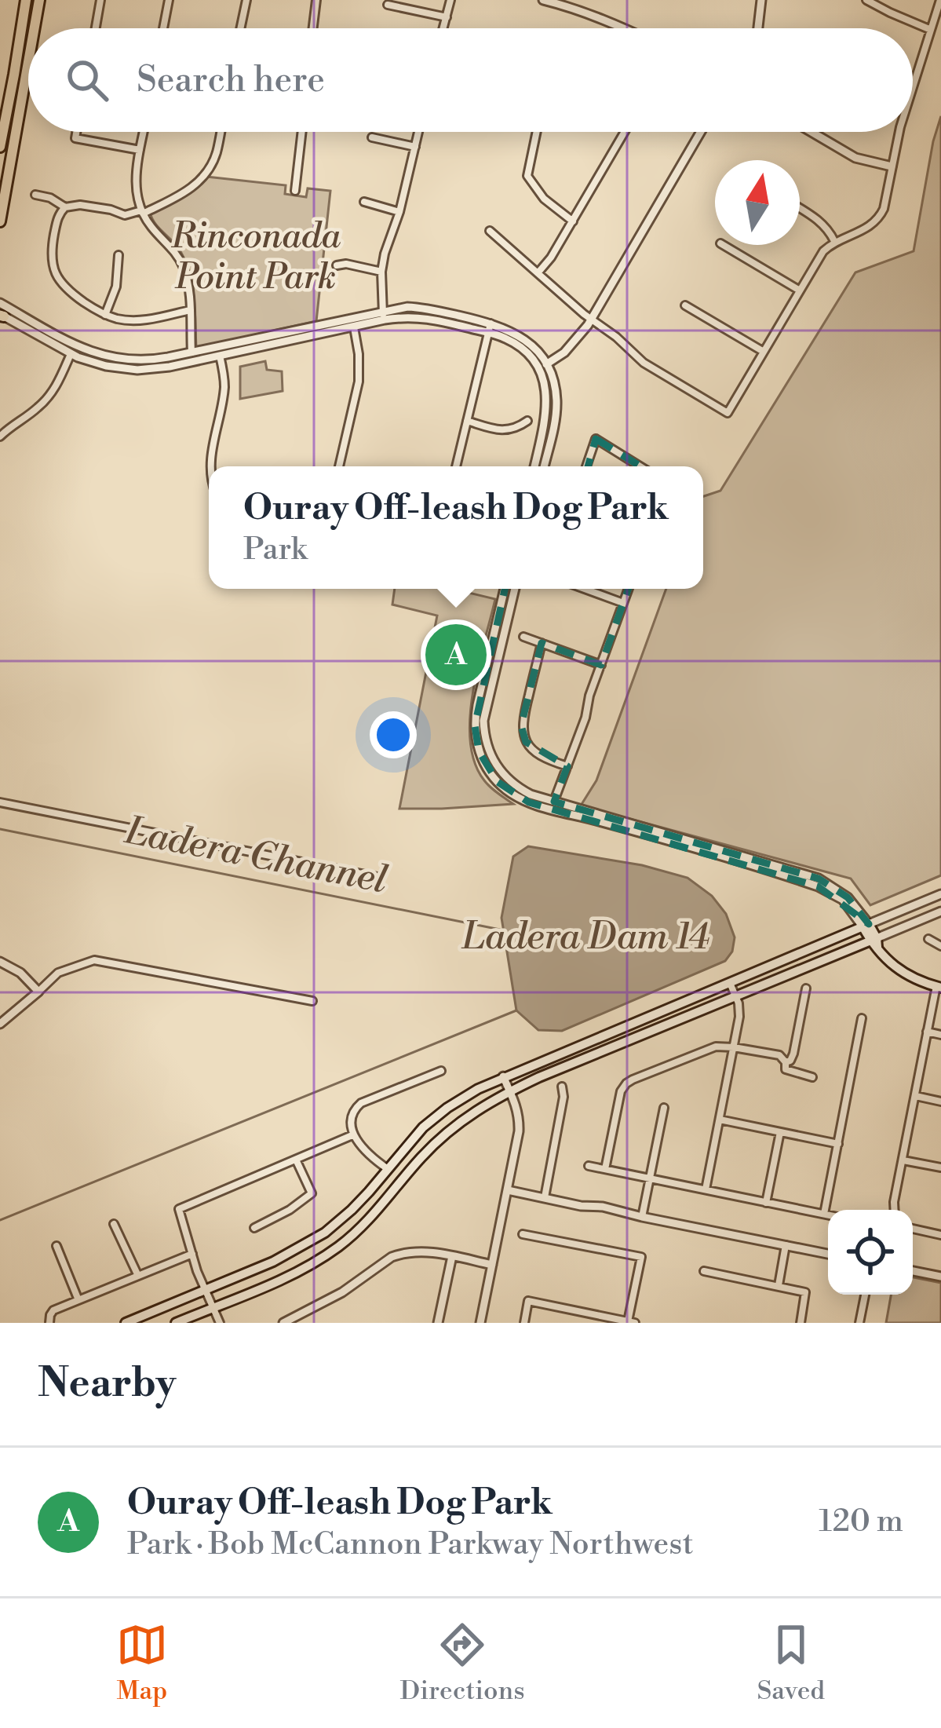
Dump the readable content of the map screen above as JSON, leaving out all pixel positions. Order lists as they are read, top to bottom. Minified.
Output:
{"water":["Ladera Channel","Ladera Dam 14"],"parks":["Rinconada Point Park"],"north":"top","page":{"search":"Search here","popup":["Ouray Off-leash Dog Park","Park"],"pins":"A","heading":"Nearby","list":[{"mark":"A","name":"Ouray Off-leash Dog Park","note":"Park · Bob McCannon Parkway Northwest","value":"120 m"}],"nav":["Map","Directions","Saved"]}}
